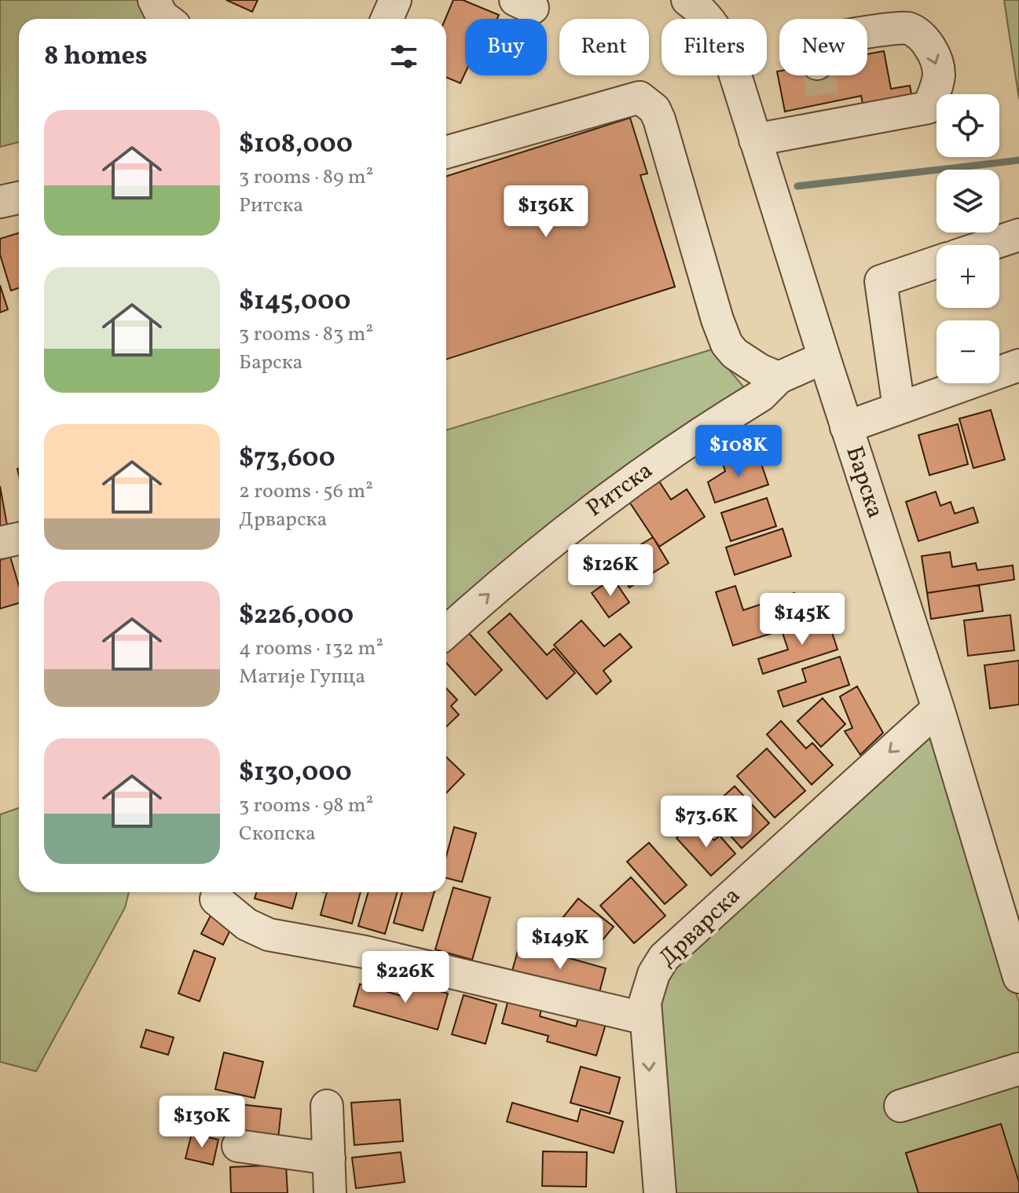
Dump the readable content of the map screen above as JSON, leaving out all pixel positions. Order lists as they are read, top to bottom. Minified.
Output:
{"streets":{"street":["Барска","Ритска","Дрварска"]},"crossings":[["Барска","Ритска"],["Барска","Дрварска"]],"one_way":["Ритска","Дрварска"],"page":{"chip":["Buy","Rent","Filters","New"],"heading":"8 homes","map_buttons":["+","−"],"list":[{"name":"$108,000","note":"3 rooms · 89 m² · Ритска"},{"name":"$145,000","note":"3 rooms · 83 m² · Барска"},{"name":"$73,600","note":"2 rooms · 56 m² · Дрварска"},{"name":"$226,000","note":"4 rooms · 132 m² · Матије Гупца"},{"name":"$130,000","note":"3 rooms · 98 m² · Скопска"}],"price":["$136K","$108K","$126K","$145K","$73.6K","$149K","$226K","$130K"]}}
